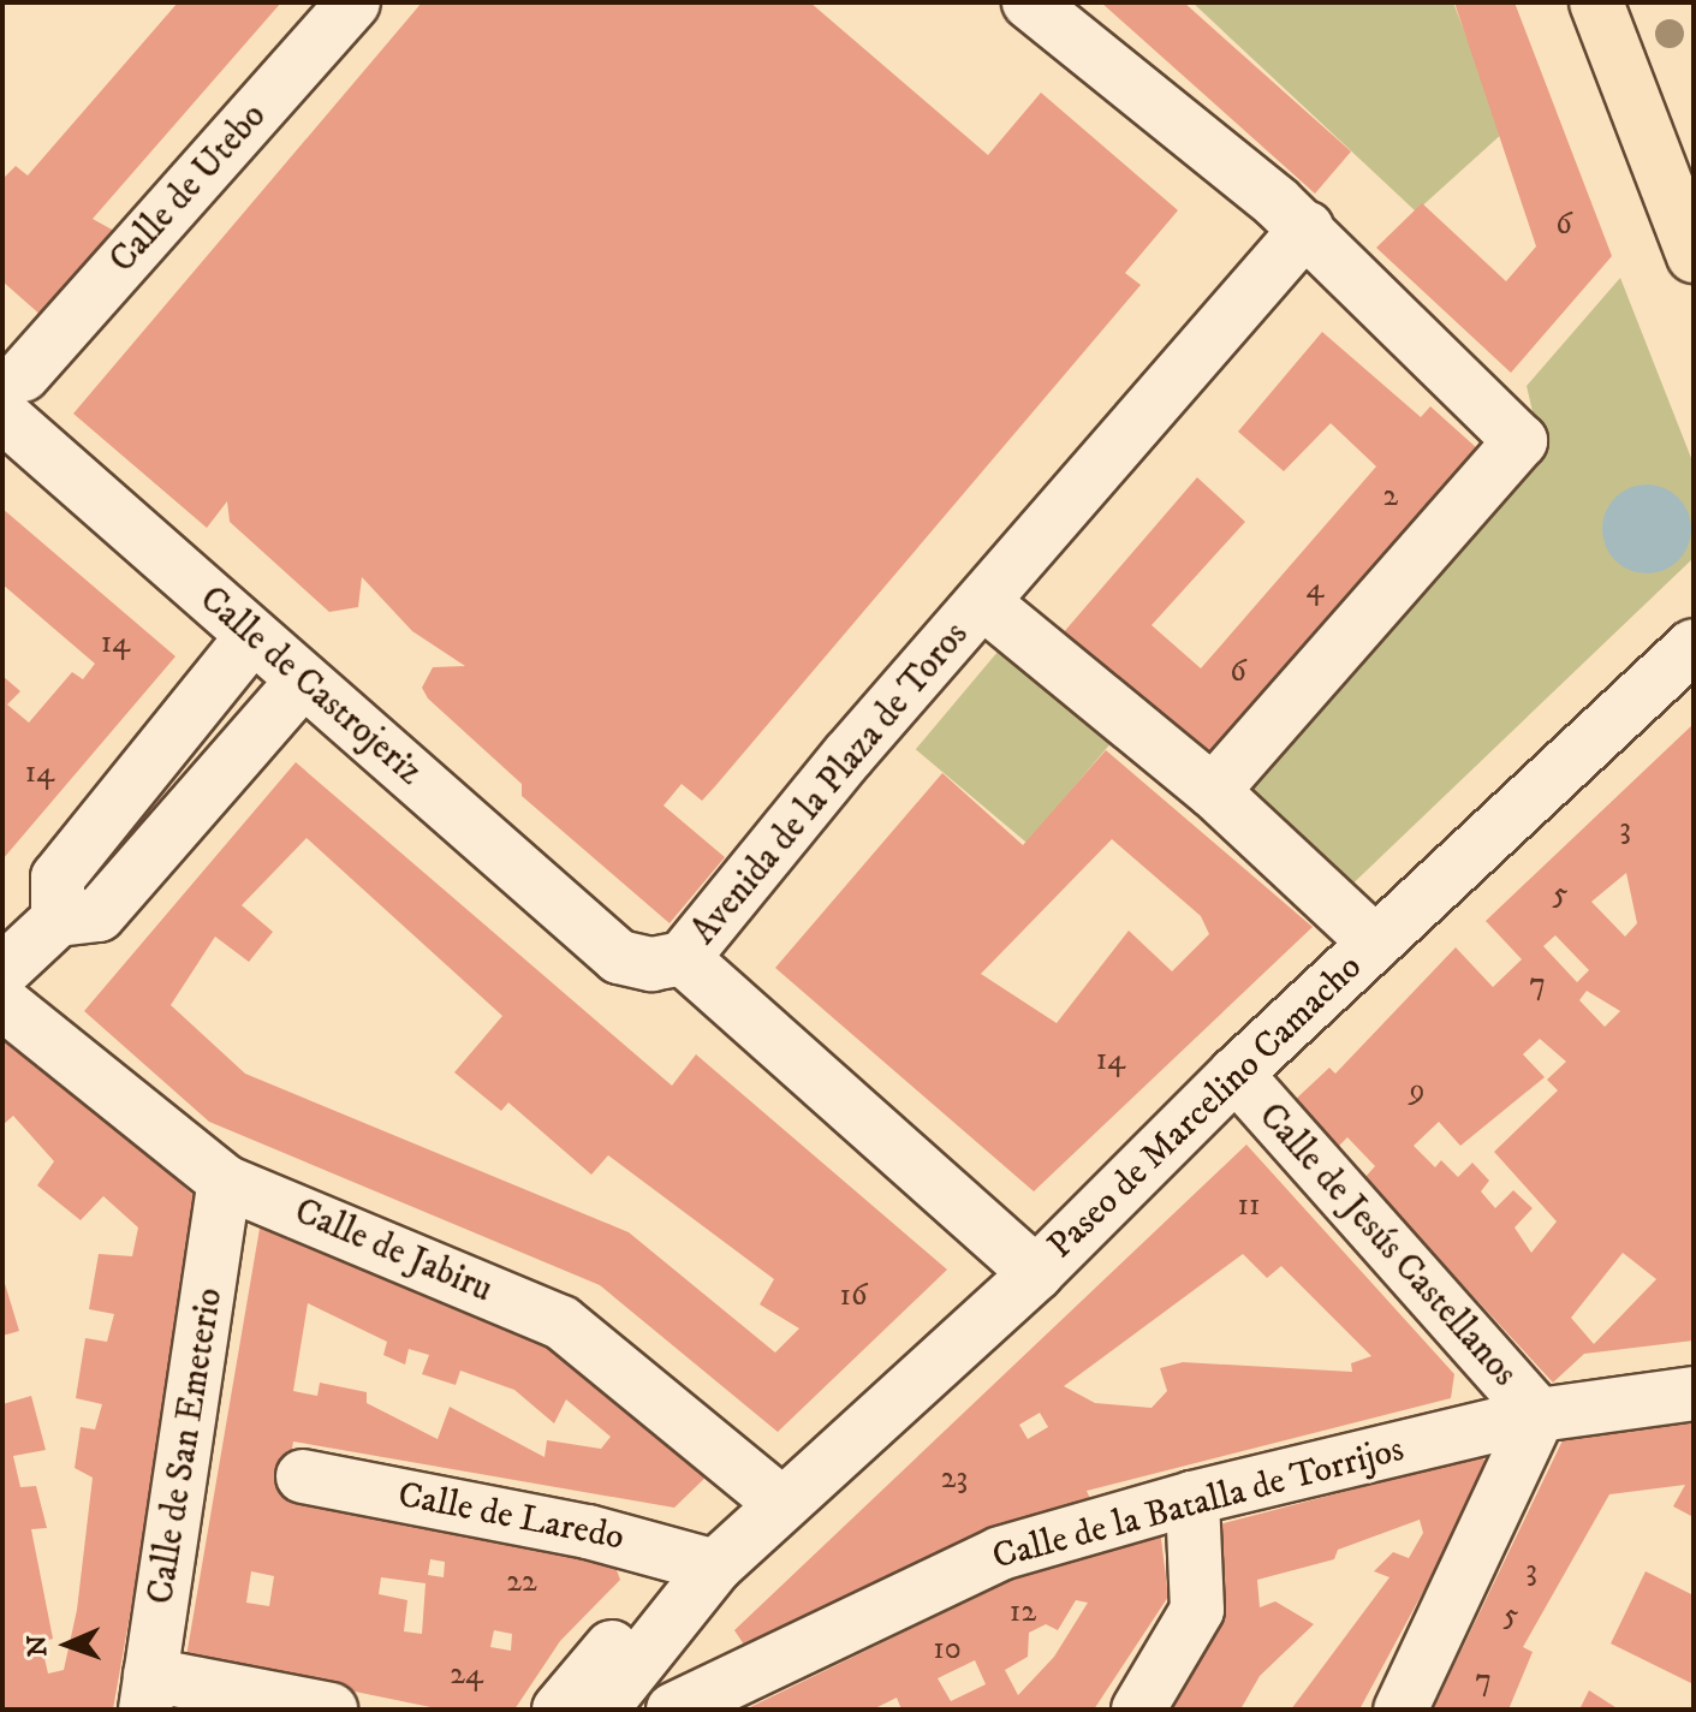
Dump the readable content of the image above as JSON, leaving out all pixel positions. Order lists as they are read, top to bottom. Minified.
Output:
{"streets":{"street":["Calle de Utebo","Calle de Castrojeriz","Avenida de la Plaza de Toros","Paseo de Marcelino Camacho","Calle de Jesús Castellanos","Calle de Jabiru","Calle de San Emeterio","Calle de la Batalla de Torrijos","Calle de Laredo"]},"crossings":[["Calle de Utebo","Calle de Castrojeriz"],["Calle de Castrojeriz","Avenida de la Plaza de Toros"],["Avenida de la Plaza de Toros","Paseo de Marcelino Camacho"],["Paseo de Marcelino Camacho","Calle de Jesús Castellanos"],["Paseo de Marcelino Camacho","Calle de Jabiru"],["Paseo de Marcelino Camacho","Calle de Laredo"],["Calle de Jesús Castellanos","Calle de la Batalla de Torrijos"],["Calle de Jabiru","Calle de San Emeterio"]],"house_numbers":["6","2","4","14","6","14","3","5","7","14","9","11","16","23","3","22","12","5","10","24","7"],"north":"left"}
